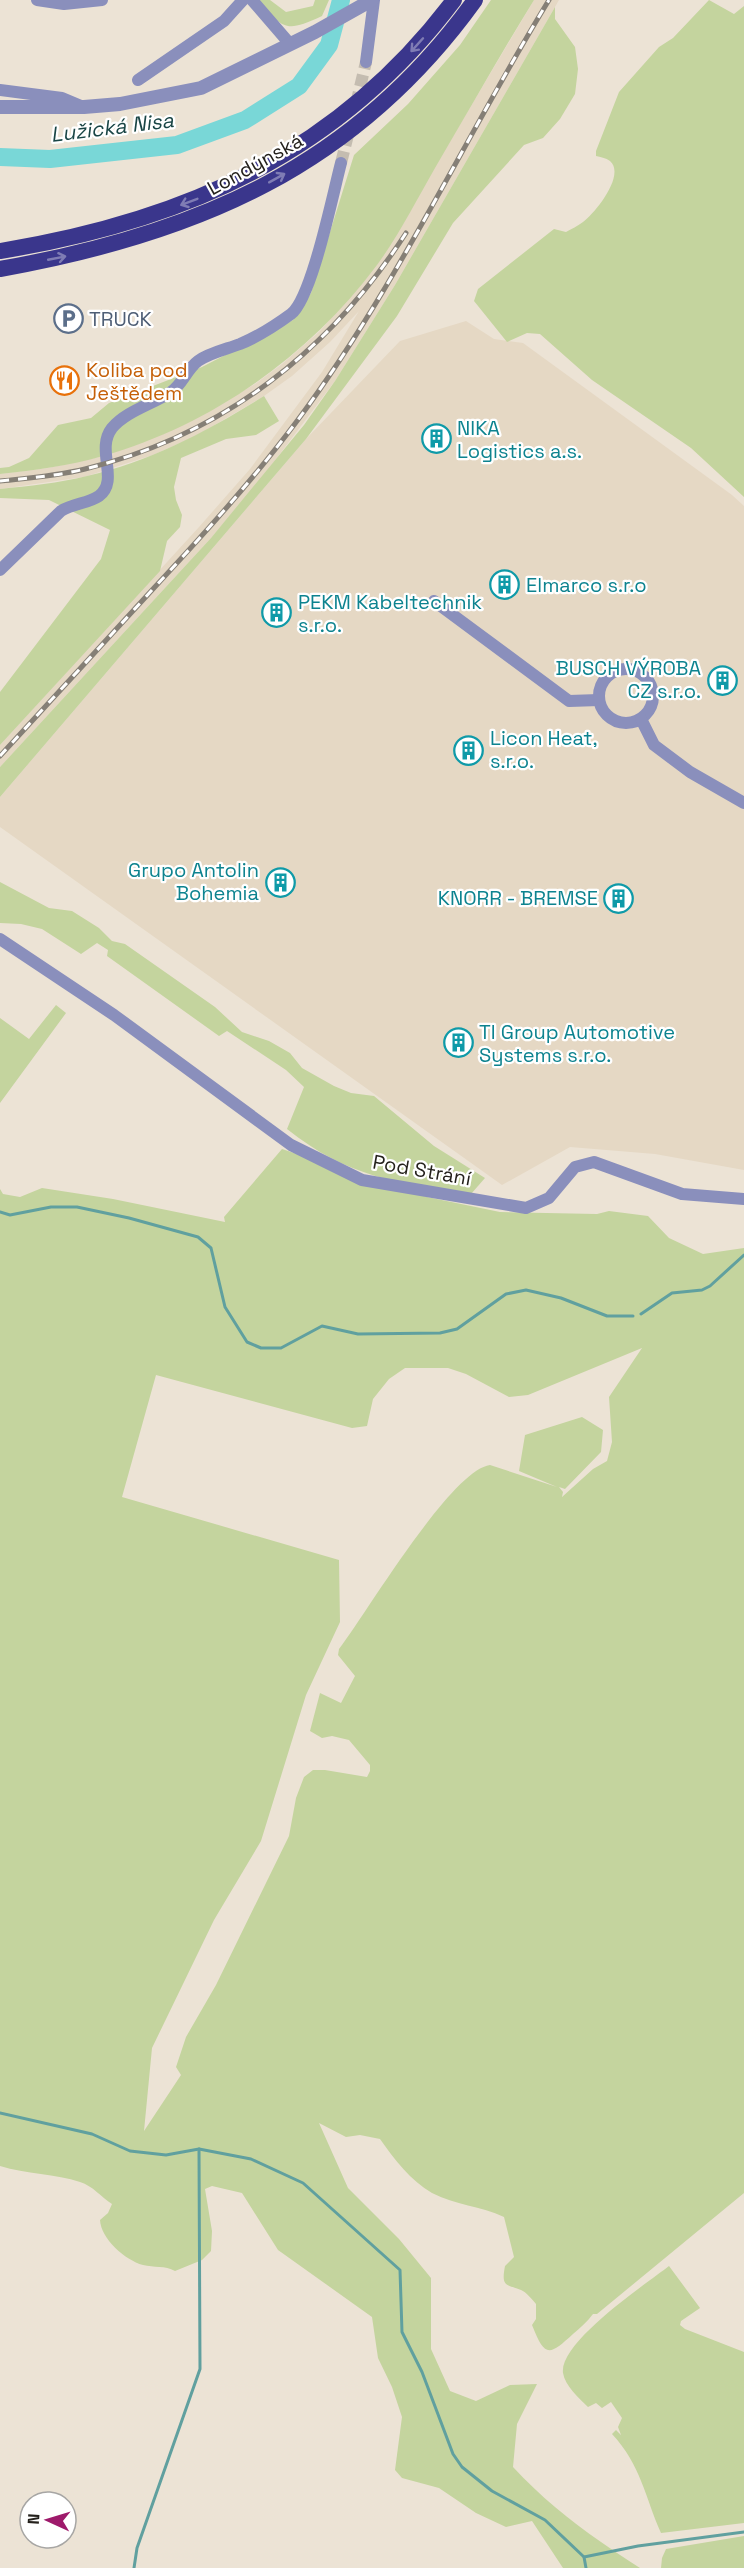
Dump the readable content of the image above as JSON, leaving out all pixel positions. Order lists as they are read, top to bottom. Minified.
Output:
{"streets":{"highway":["Londýnská"],"street":["Pod Strání"]},"water":["Lužická Nisa"],"places":{"parking":["TRUCK"],"restaurant":["Koliba pod Ještědem"],"building":["NIKA Logistics a.s.","Elmarco s.r.o","PEKM Kabeltechnik s.r.o.","BUSCH VÝROBA CZ s.r.o.","Licon Heat, s.r.o.","Grupo Antolin Bohemia","KNORR - BREMSE","TI Group Automotive Systems s.r.o."]},"north":"left"}
